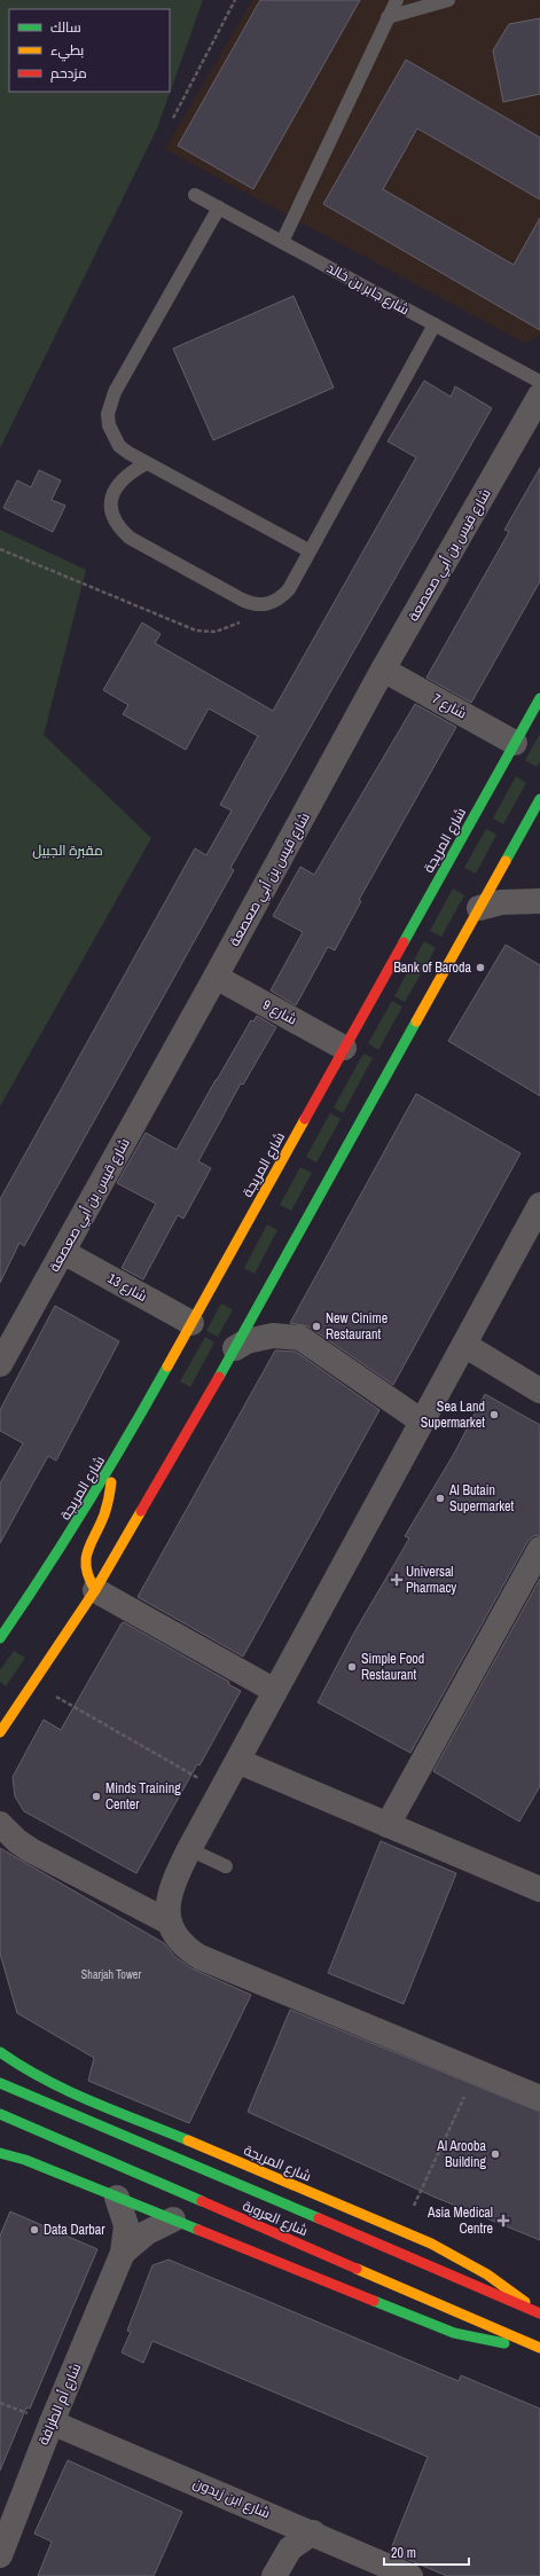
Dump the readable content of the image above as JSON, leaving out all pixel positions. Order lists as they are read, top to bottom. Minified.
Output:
{"streets":{"main road":["شارع المريجة","شارع العروبة"],"street":["شارع قيس بن أبي صعصعة","شارع 7","شارع 9","شارع 13","شارع أم الطرافة","شارع ابن زيدون"],"lane":["شارع جابر بن خالد"]},"crossings":[["شارع قيس بن أبي صعصعة","شارع 7"],["شارع قيس بن أبي صعصعة","شارع 9"],["شارع قيس بن أبي صعصعة","شارع 13"],["شارع 7","شارع المريجة"],["شارع المريجة","شارع 9"],["شارع المريجة","شارع 13"],["شارع المريجة","شارع العروبة"],["شارع أم الطرافة","شارع ابن زيدون"]],"parks":["مقبرة الجبيل"],"places":{"other":["Bank of Baroda","New Cinime Restaurant","Sea Land Supermarket","Al Butain Supermarket","Simple Food Restaurant","Minds Training Center","Al Arooba Building","Data Darbar"],"health":["Universal Pharmacy","Asia Medical Centre"]},"house_numbers":["Sharjah Tower"],"legend":["سالك","بطيء","مزدحم"],"scale_bar":"20 m"}
